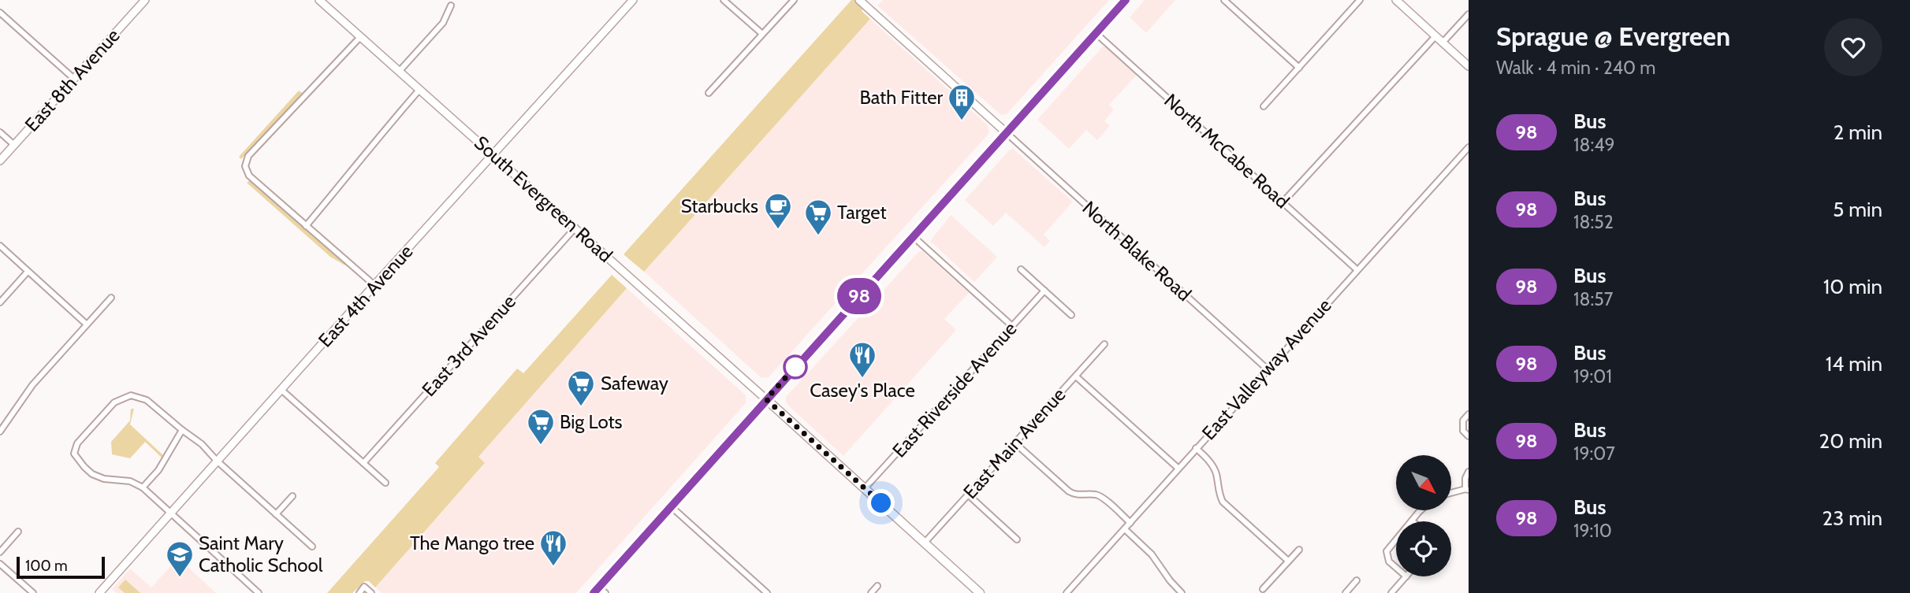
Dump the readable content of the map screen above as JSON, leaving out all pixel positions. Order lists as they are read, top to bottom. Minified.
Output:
{"streets":{"street":["East 8th Avenue","North McCabe Road","South Evergreen Road","North Blake Road","East 4th Avenue","East 3rd Avenue","East Valleyway Avenue","East Riverside Avenue","East Main Avenue"]},"crossings":[["North McCabe Road","East Valleyway Avenue"],["South Evergreen Road","East 4th Avenue"],["South Evergreen Road","East 3rd Avenue"],["North Blake Road","East Valleyway Avenue"]],"places":{"building":["Bath Fitter"],"cafe":["Starbucks"],"supermarket":["Target","Safeway","Big Lots"],"restaurant":["Casey's Place","The Mango tree"],"school or university":["Saint Mary Catholic School"]},"lines":["bus line 98"],"scale_bar":"100 m","north":"bottom right","page":{"on_map":"98","heading":["Sprague @ Evergreen","Walk · 4 min · 240 m"],"list":[{"mark":"98","name":"Bus","note":"18:49","value":"2 min"},{"mark":"98","name":"Bus","note":"18:52","value":"5 min"},{"mark":"98","name":"Bus","note":"18:57","value":"10 min"},{"mark":"98","name":"Bus","note":"19:01","value":"14 min"},{"mark":"98","name":"Bus","note":"19:07","value":"20 min"},{"mark":"98","name":"Bus","note":"19:10","value":"23 min"}],"scale":"100 m"}}
